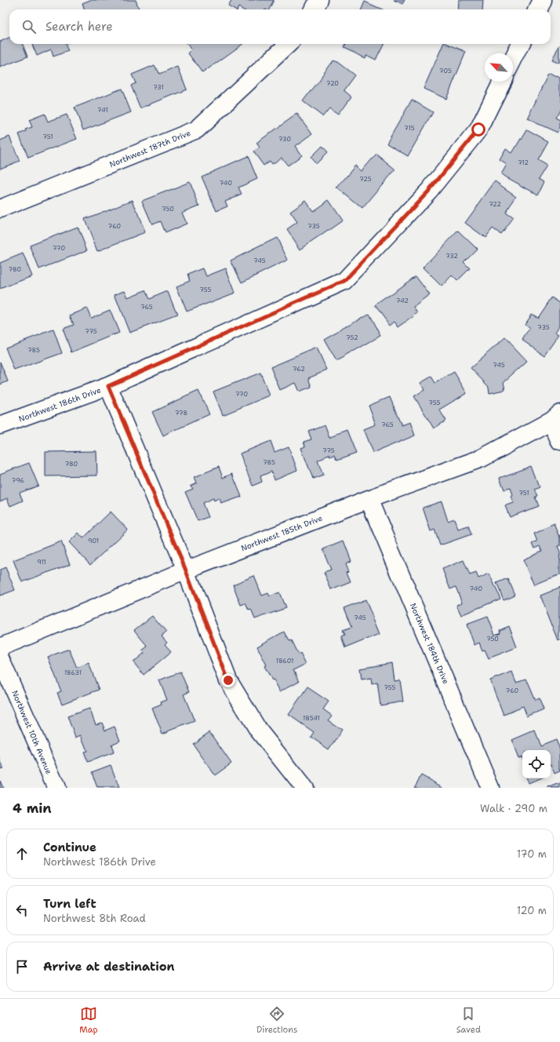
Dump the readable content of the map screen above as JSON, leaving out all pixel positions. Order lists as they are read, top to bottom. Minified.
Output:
{"streets":{"street":["Northwest 187th Drive","Northwest 186th Drive","Northwest 185th Drive","Northwest 184th Drive","Northwest 10th Avenue"]},"crossings":[["Northwest 185th Drive","Northwest 184th Drive"]],"house_numbers":["705","720","731","741","715","751","730","712","725","740","722","750","760","735","770","732","745","780","755","742","765","735","775","752","785","745","762","770","755","778","765","775","785","780","796","751","901","911","740","745","750","18601","18631","755","760","18541"],"north":"top left","page":{"search":"Search here","heading":["4 min","Walk · 290 m"],"list":[["Continue","Northwest 186th Drive","170 m"],["Turn left","Northwest 8th Road","120 m"],"Arrive at destination"],"nav":["Map","Directions","Saved"]}}
